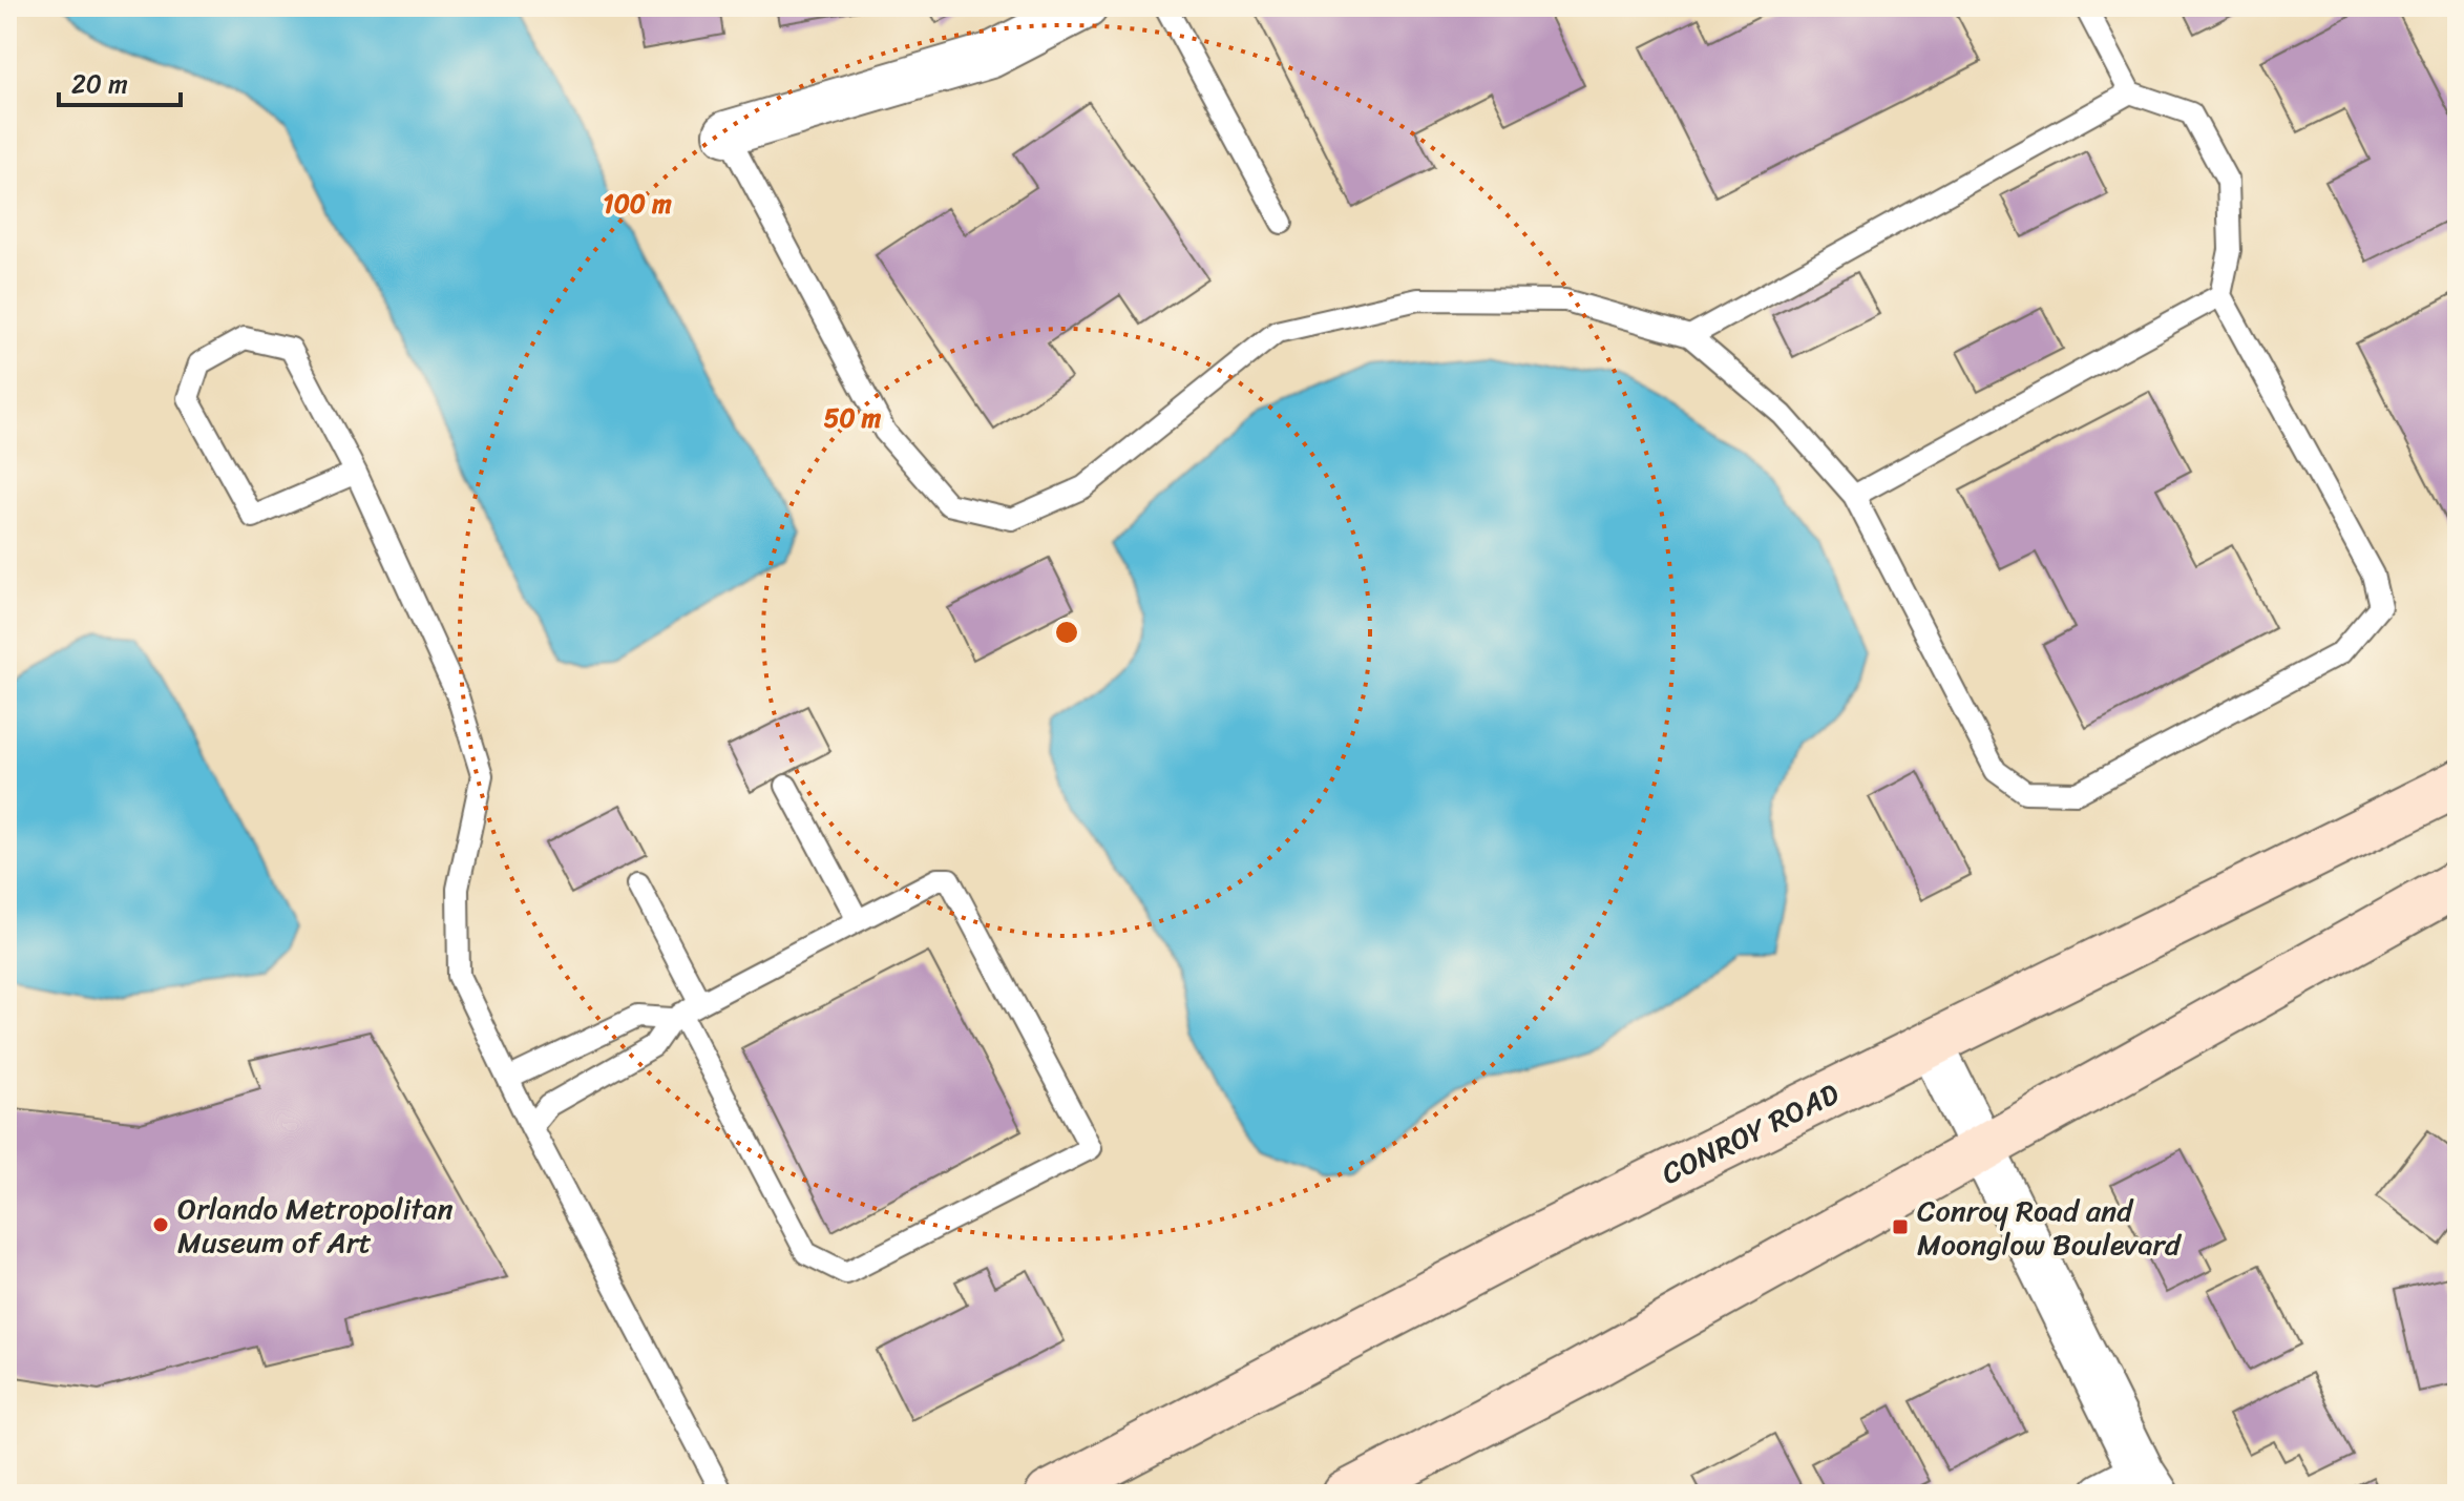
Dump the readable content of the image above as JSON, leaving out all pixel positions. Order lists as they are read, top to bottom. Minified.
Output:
{"streets":{"main road":["CONROY ROAD"]},"places":{"other":["Orlando Metropolitan Museum of Art"],"transit":["Conroy Road and Moonglow Boulevard"]},"scale_bar":"20 m","rings":["100 m","50 m"]}
